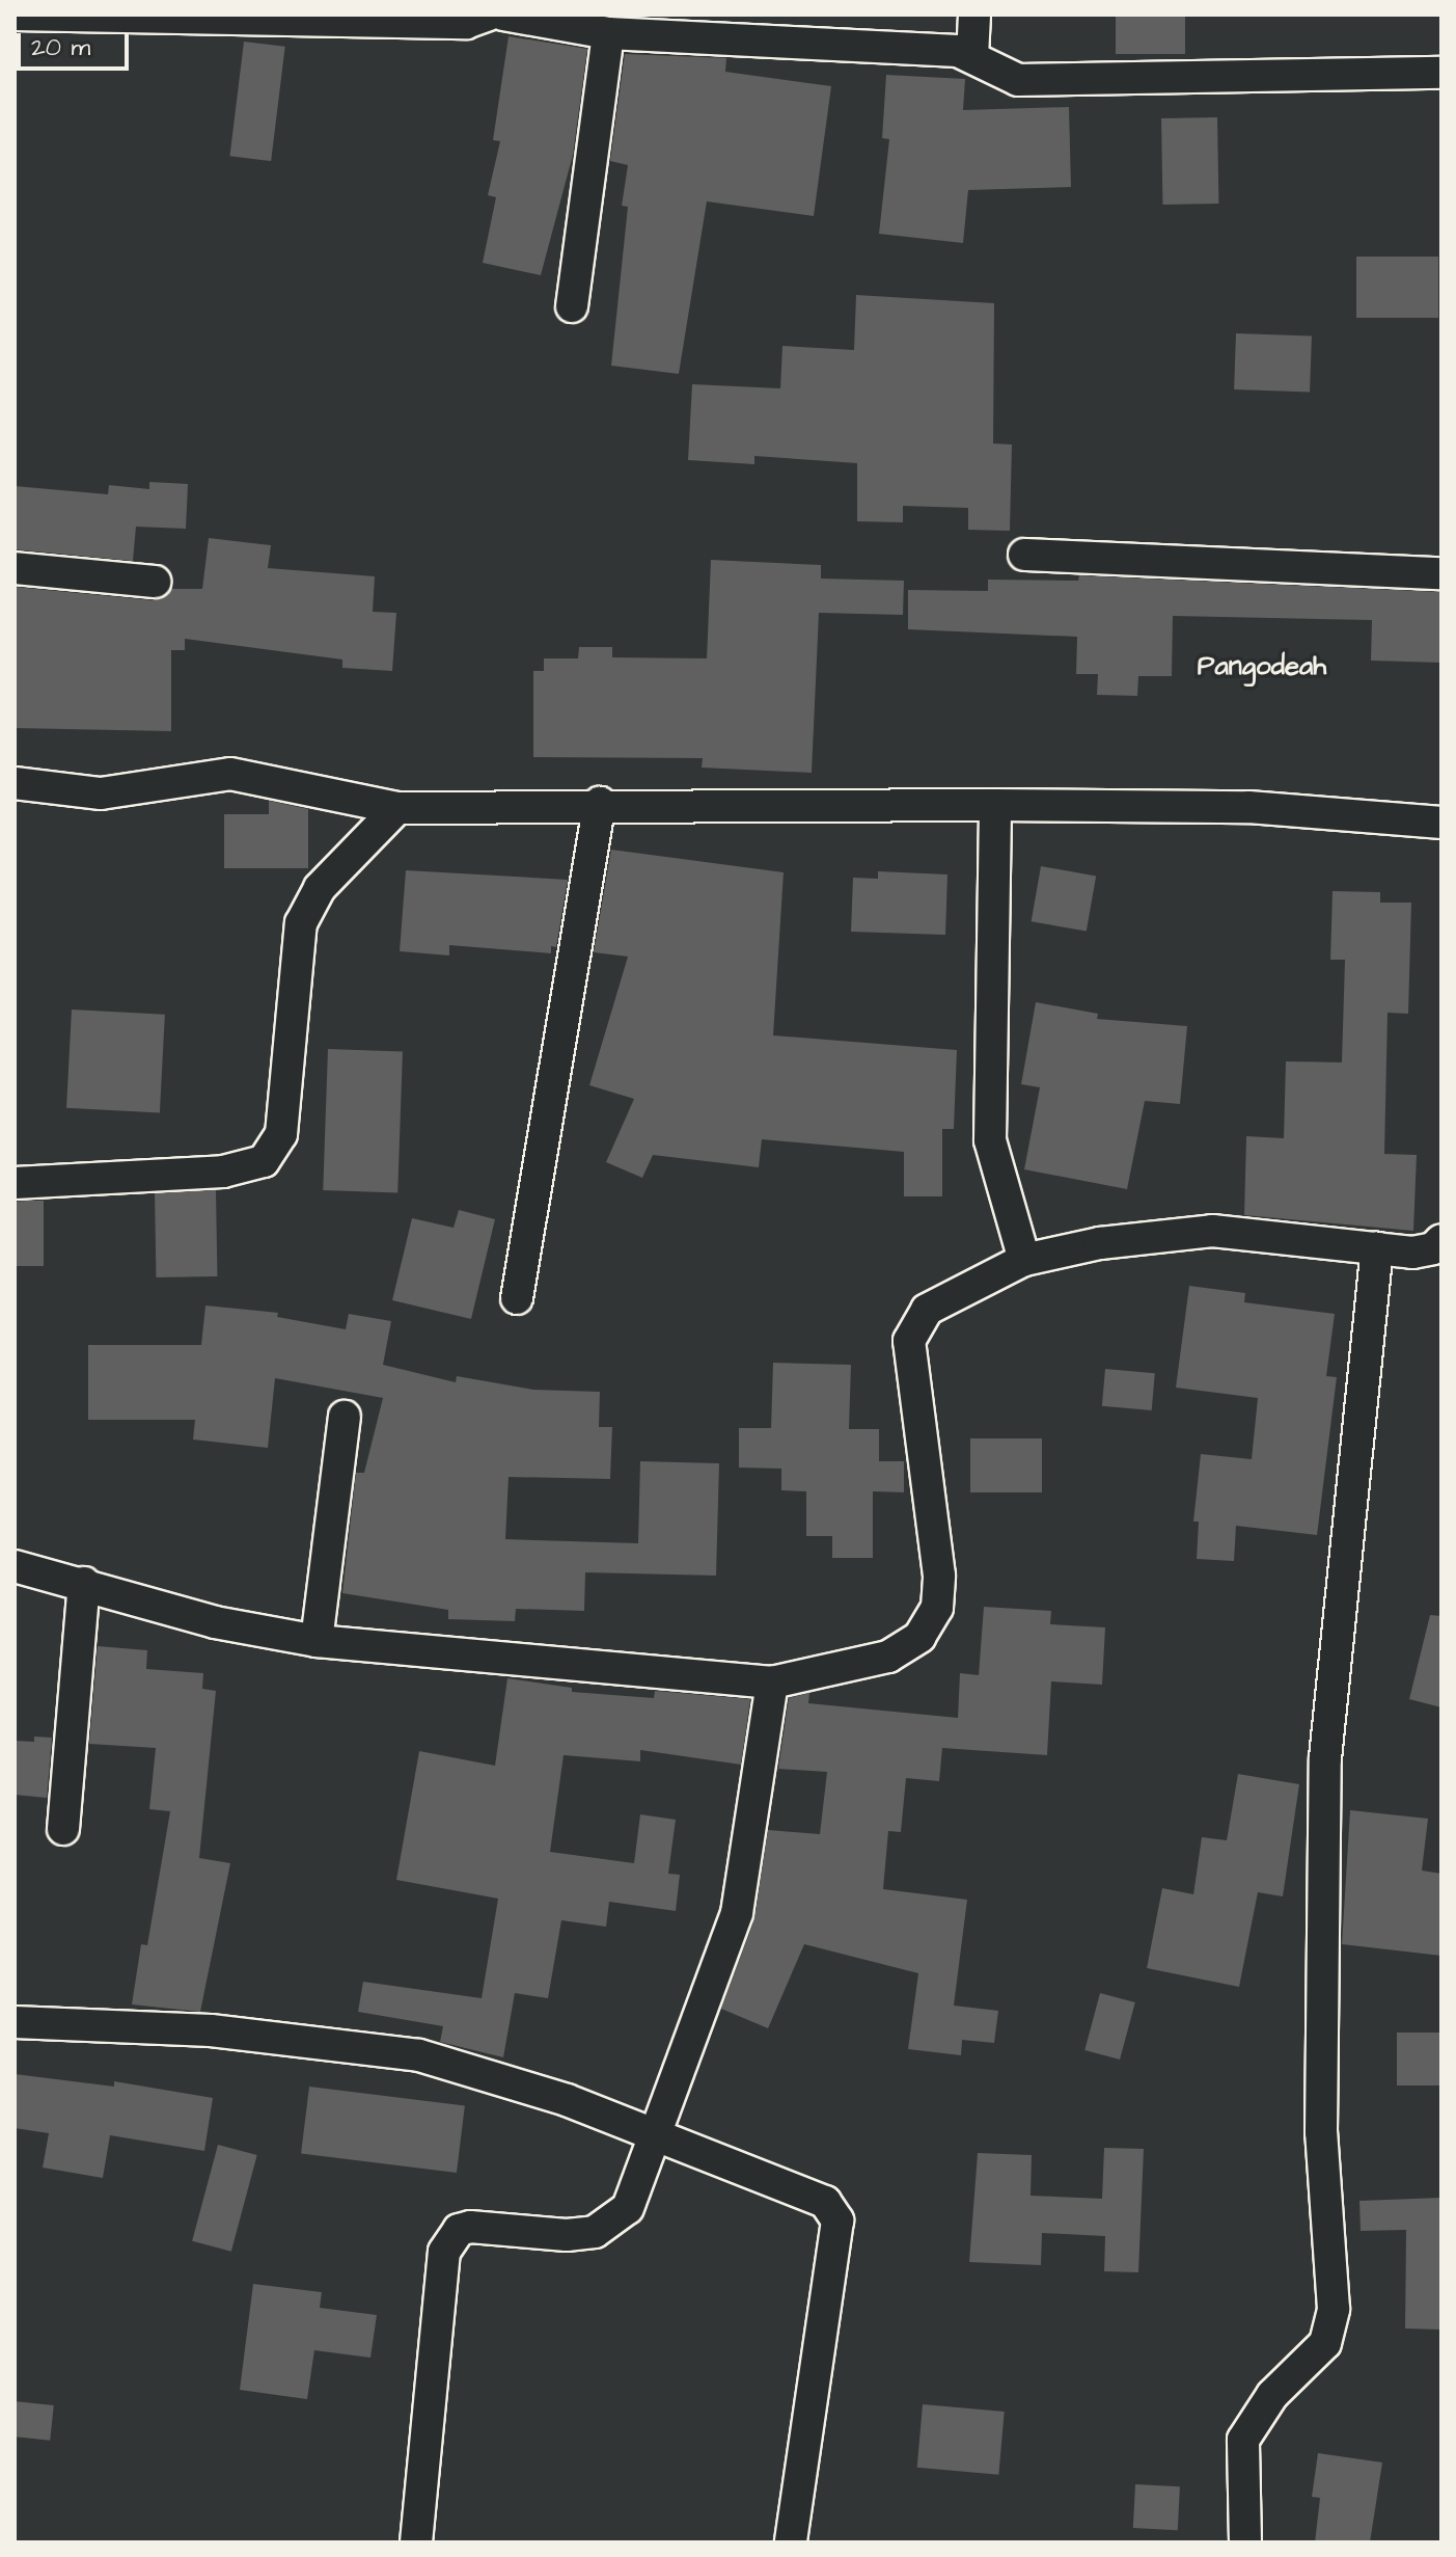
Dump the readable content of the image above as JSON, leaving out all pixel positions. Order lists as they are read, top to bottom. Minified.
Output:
{"districts":["Pangodeah"],"scale_bar":"20 m"}
